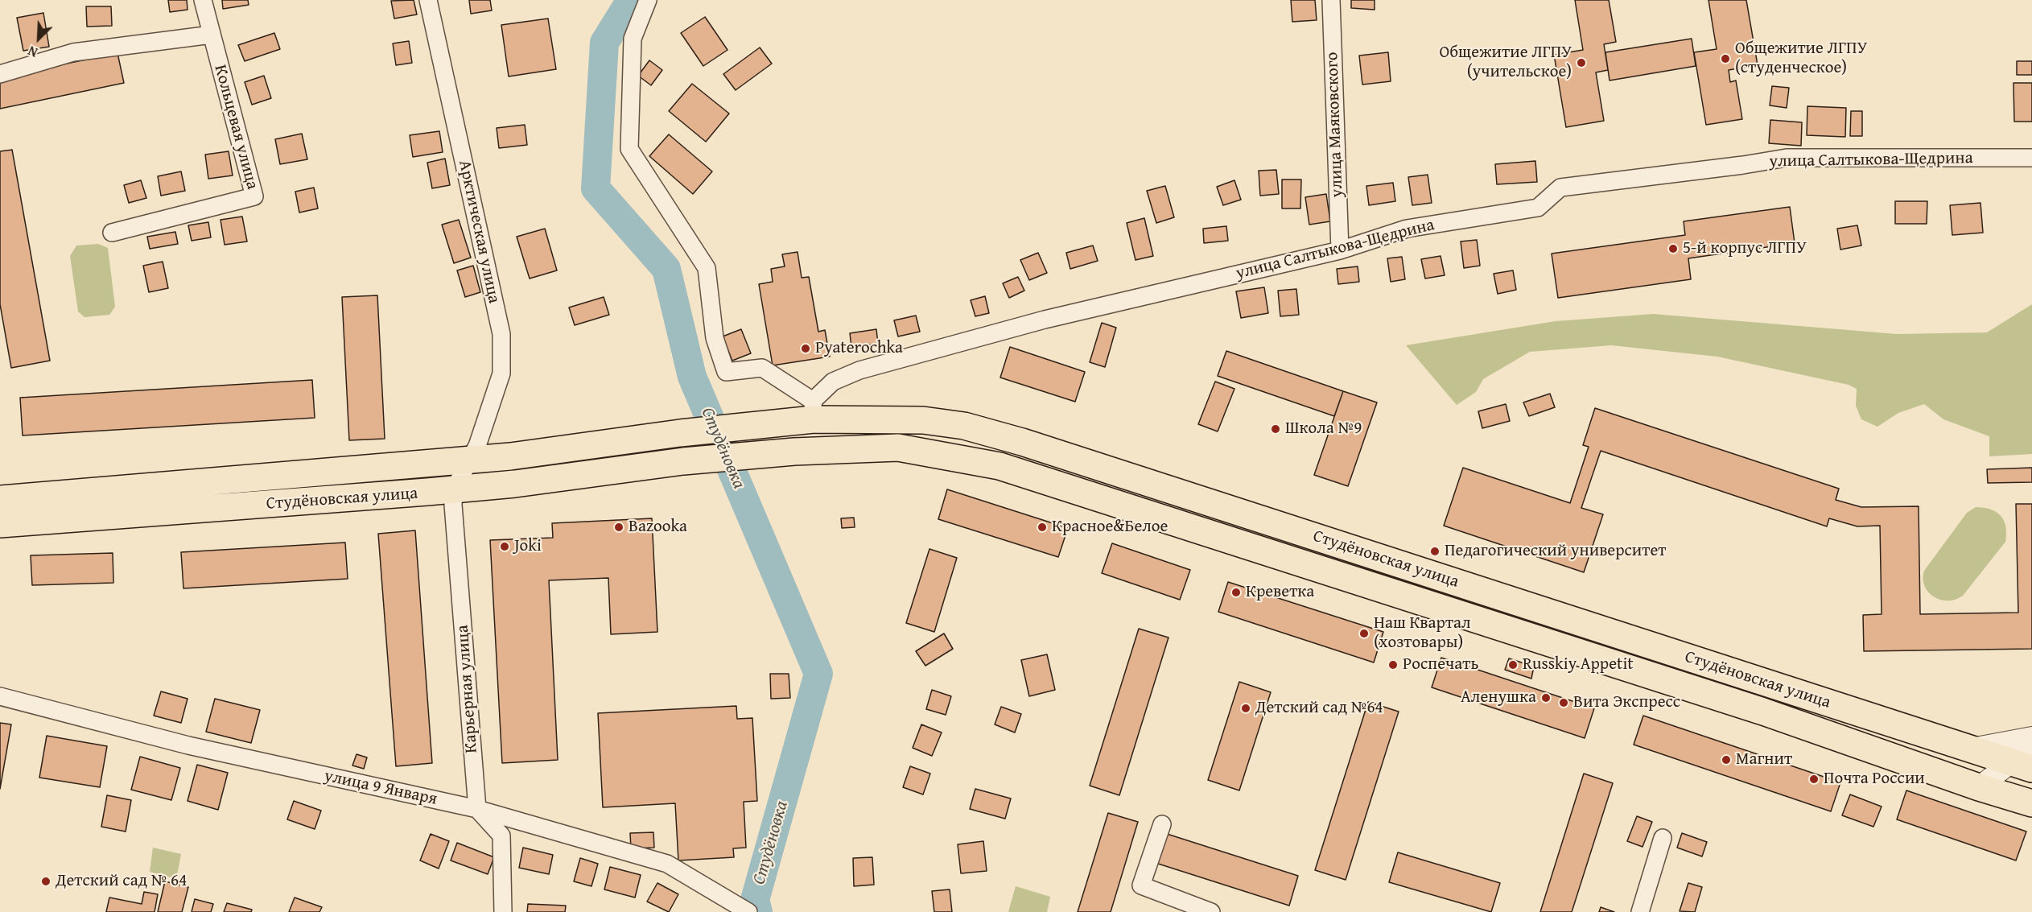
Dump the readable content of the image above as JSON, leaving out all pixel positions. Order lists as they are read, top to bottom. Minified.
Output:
{"streets":{"main road":["Студёновская улица"],"street":["улица Маяковского","Кольцевая улица","улица Салтыкова-Щедрина","Арктическая улица","Карьерная улица","улица 9 Января"]},"crossings":[["улица Маяковского","улица Салтыкова-Щедрина"],["улица Салтыкова-Щедрина","Студёновская улица"],["Арктическая улица","Студёновская улица"],["Студёновская улица","Карьерная улица"],["Карьерная улица","улица 9 Января"]],"water":["Студёновка"],"places":["Общежитие ЛГПУ (студенческое)","Общежитие ЛГПУ (учительское)","5-й корпус ЛГПУ","Pyaterochka","Школа №9","Bazooka","Красное&Белое","Joki","Педагогический университет","Креветка","Наш Квартал (хозтовары)","Роспечать","Russkiy Appetit","Аленушка","Вита Экспресс","Детский сад №64","Магнит","Почта России","Детский сад № 64"],"north":"bottom left"}
